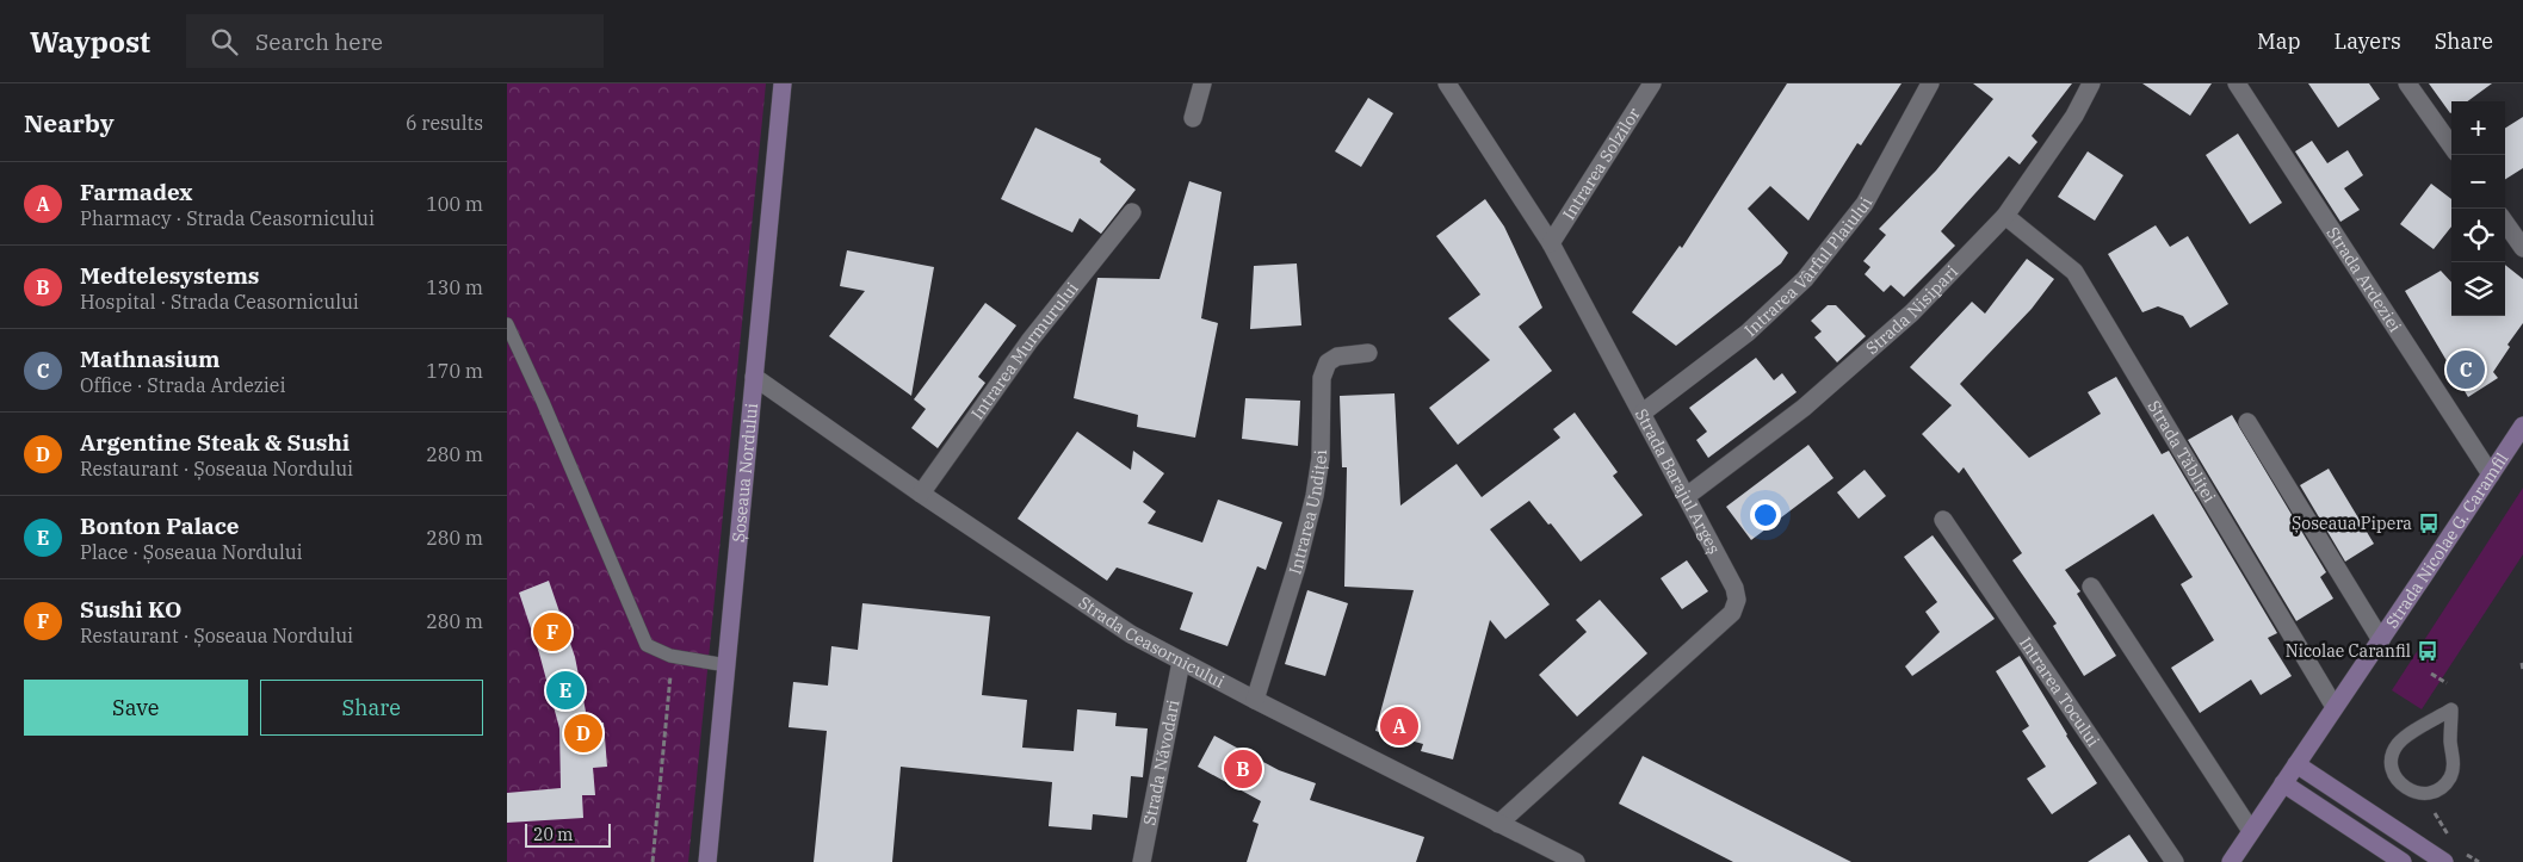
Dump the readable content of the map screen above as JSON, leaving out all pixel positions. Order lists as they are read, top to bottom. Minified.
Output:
{"streets":{"main road":["Șoseaua Nordului","Strada Nicolae G. Caramfil"],"street":["Intrarea Solzilor","Intrarea Vârful Plaiului","Strada Ardeziei","Strada Nisipari","Intrarea Murmurului","Strada Tăbliței","Strada Barajul Argeș","Intrarea Undiței","Strada Ceasornicului","Intrarea Tocului","Strada Năvodari"]},"crossings":[["Intrarea Solzilor","Strada Barajul Argeș"],["Intrarea Vârful Plaiului","Strada Barajul Argeș"],["Strada Ardeziei","Strada Nicolae G. Caramfil"],["Strada Nisipari","Strada Tăbliței"],["Strada Nisipari","Strada Barajul Argeș"],["Intrarea Murmurului","Strada Ceasornicului"],["Strada Tăbliței","Strada Nicolae G. Caramfil"],["Șoseaua Nordului","Strada Ceasornicului"],["Strada Barajul Argeș","Strada Ceasornicului"],["Intrarea Undiței","Strada Ceasornicului"],["Strada Ceasornicului","Strada Năvodari"]],"places":{"bus stop":["Șoseaua Pipera","Nicolae Caranfil"]},"scale_bar":"20 m","page":{"header":"Waypost","search":"Search here","nav":["Map","Layers","Share"],"heading":["Nearby","6 results"],"map_buttons":["+","−"],"list":[{"mark":"A","name":"Farmadex","note":"Pharmacy · Strada Ceasornicului","value":"100 m"},{"mark":"B","name":"Medtelesystems","note":"Hospital · Strada Ceasornicului","value":"130 m"},{"mark":"C","name":"Mathnasium","note":"Office · Strada Ardeziei","value":"170 m"},{"mark":"D","name":"Argentine Steak & Sushi","note":"Restaurant · Șoseaua Nordului","value":"280 m"},{"mark":"E","name":"Bonton Palace","note":"Place · Șoseaua Nordului","value":"280 m"},{"mark":"F","name":"Sushi KO","note":"Restaurant · Șoseaua Nordului","value":"280 m"}],"pins":["C","F","E","A","D","B"],"buttons":["Save","Share"],"scale":"20 m"}}
